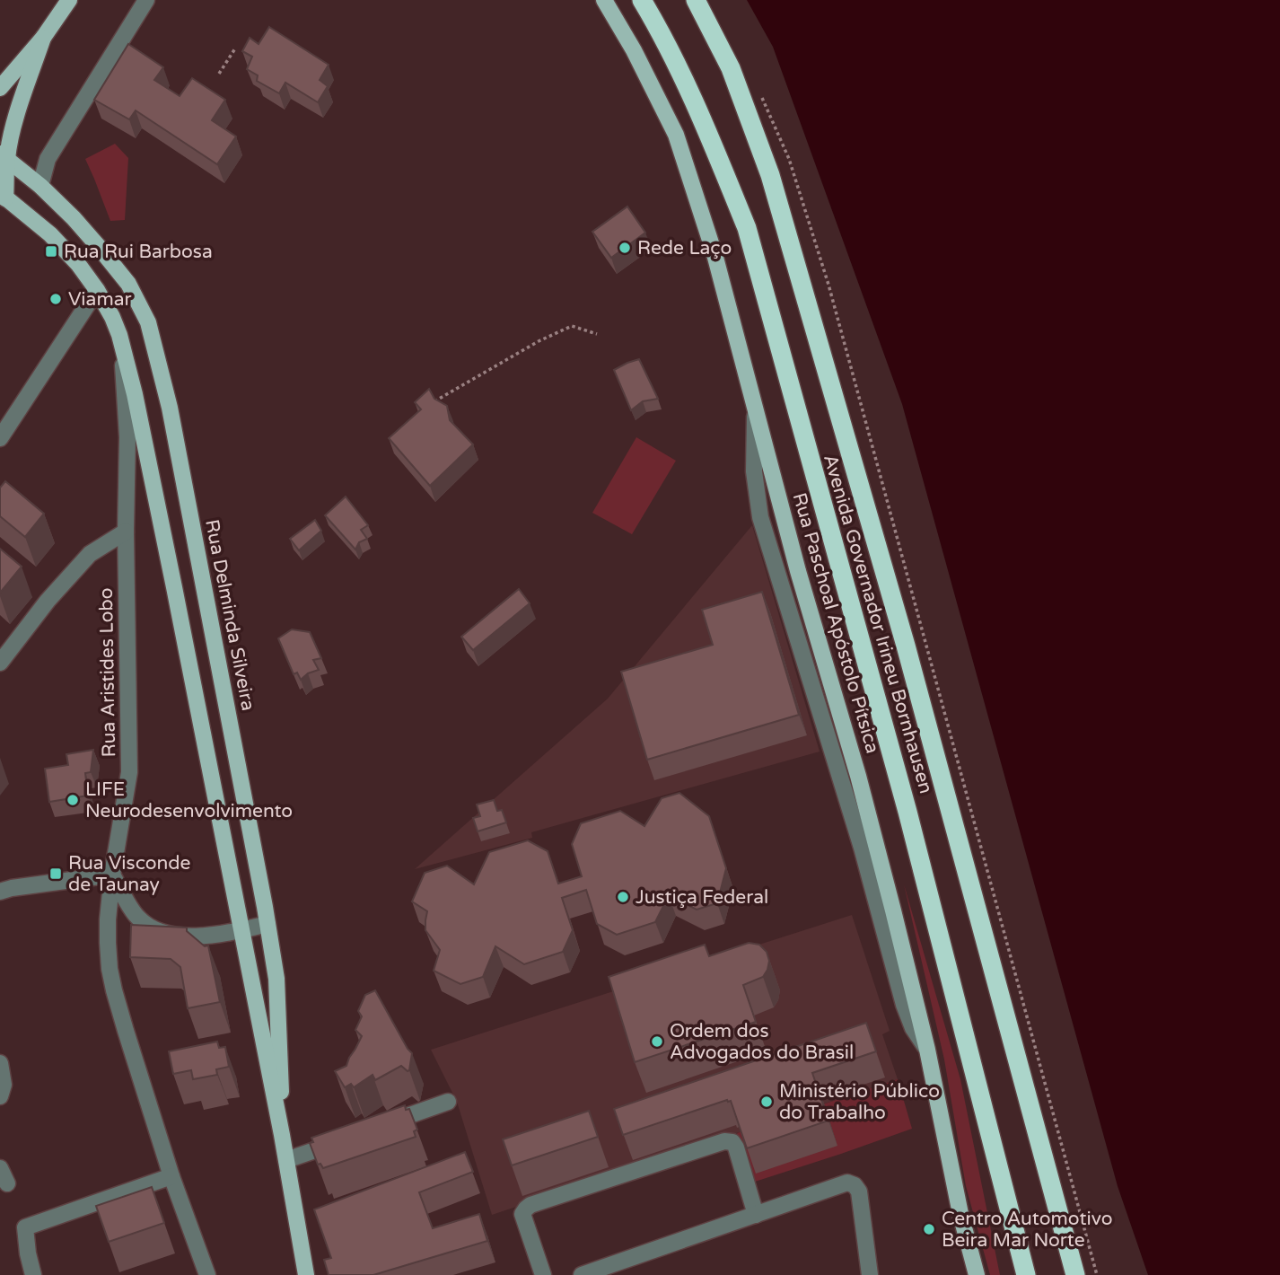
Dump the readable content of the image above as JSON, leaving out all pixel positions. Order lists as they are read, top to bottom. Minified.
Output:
{"streets":{"highway":["Avenida Governador Irineu Bornhausen"],"main road":["Rua Delminda Silveira","Rua Paschoal Apóstolo Pítsica"],"street":["Rua Aristides Lobo"]},"crossings":[["Rua Delminda Silveira","Rua Aristides Lobo"]],"places":{"other":["Rede Laço","Viamar","LIFE Neurodesenvolvimento","Justiça Federal","Ordem dos Advogados do Brasil","Ministério Público do Trabalho","Centro Automotivo Beira Mar Norte"],"transit":["Rua Rui Barbosa","Rua Visconde de Taunay"]}}
